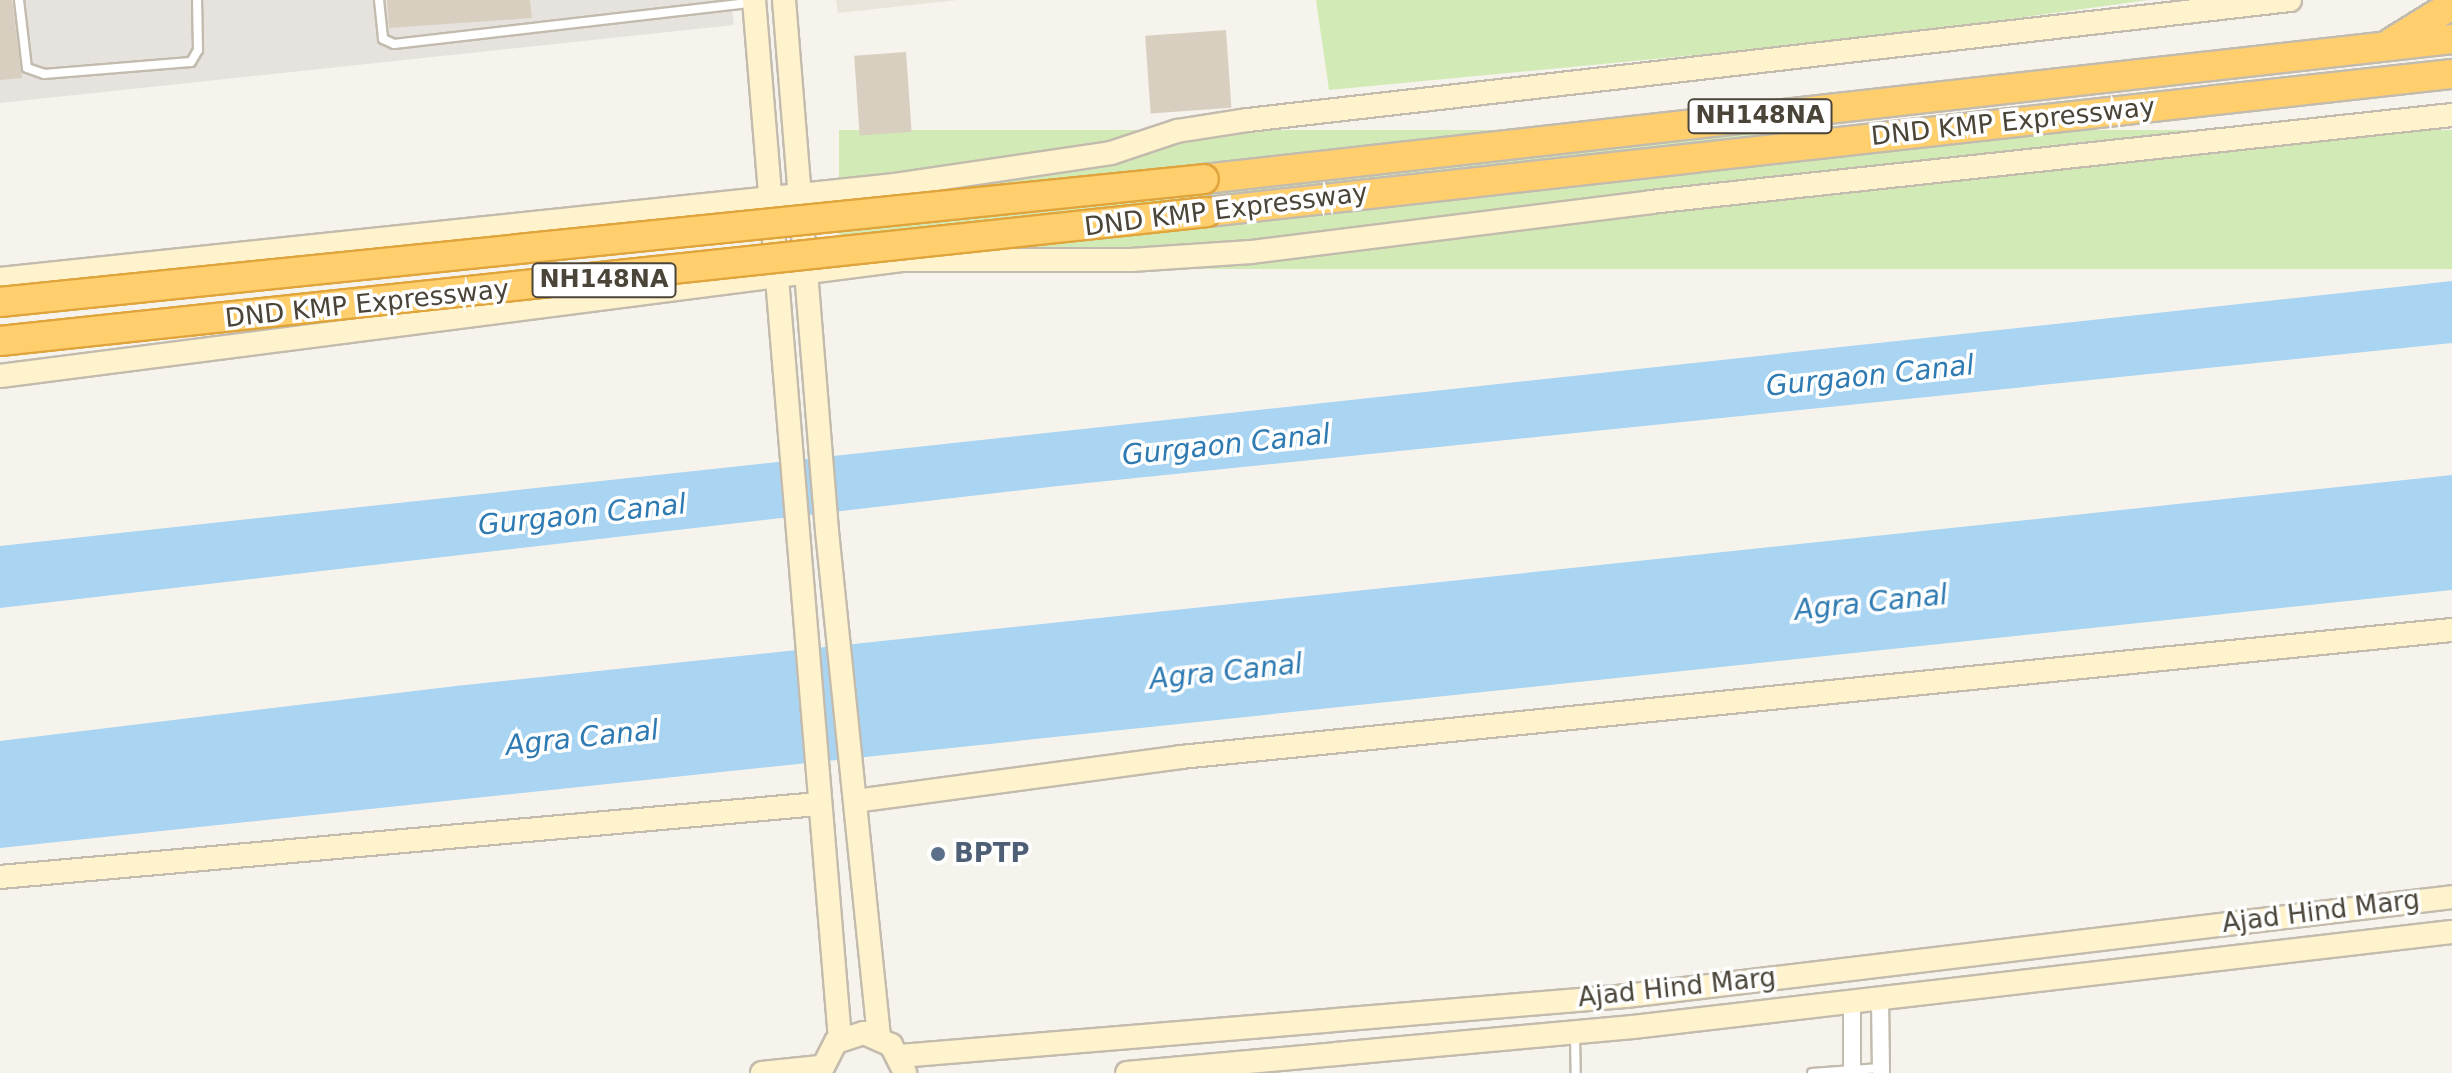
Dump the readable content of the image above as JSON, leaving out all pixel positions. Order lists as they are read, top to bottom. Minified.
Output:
{"streets":{"highway":["NH148NA","DND KMP Expressway"],"street":["Ajad Hind Marg"]},"water":["Gurgaon Canal","Agra Canal"],"places":["BPTP"]}
